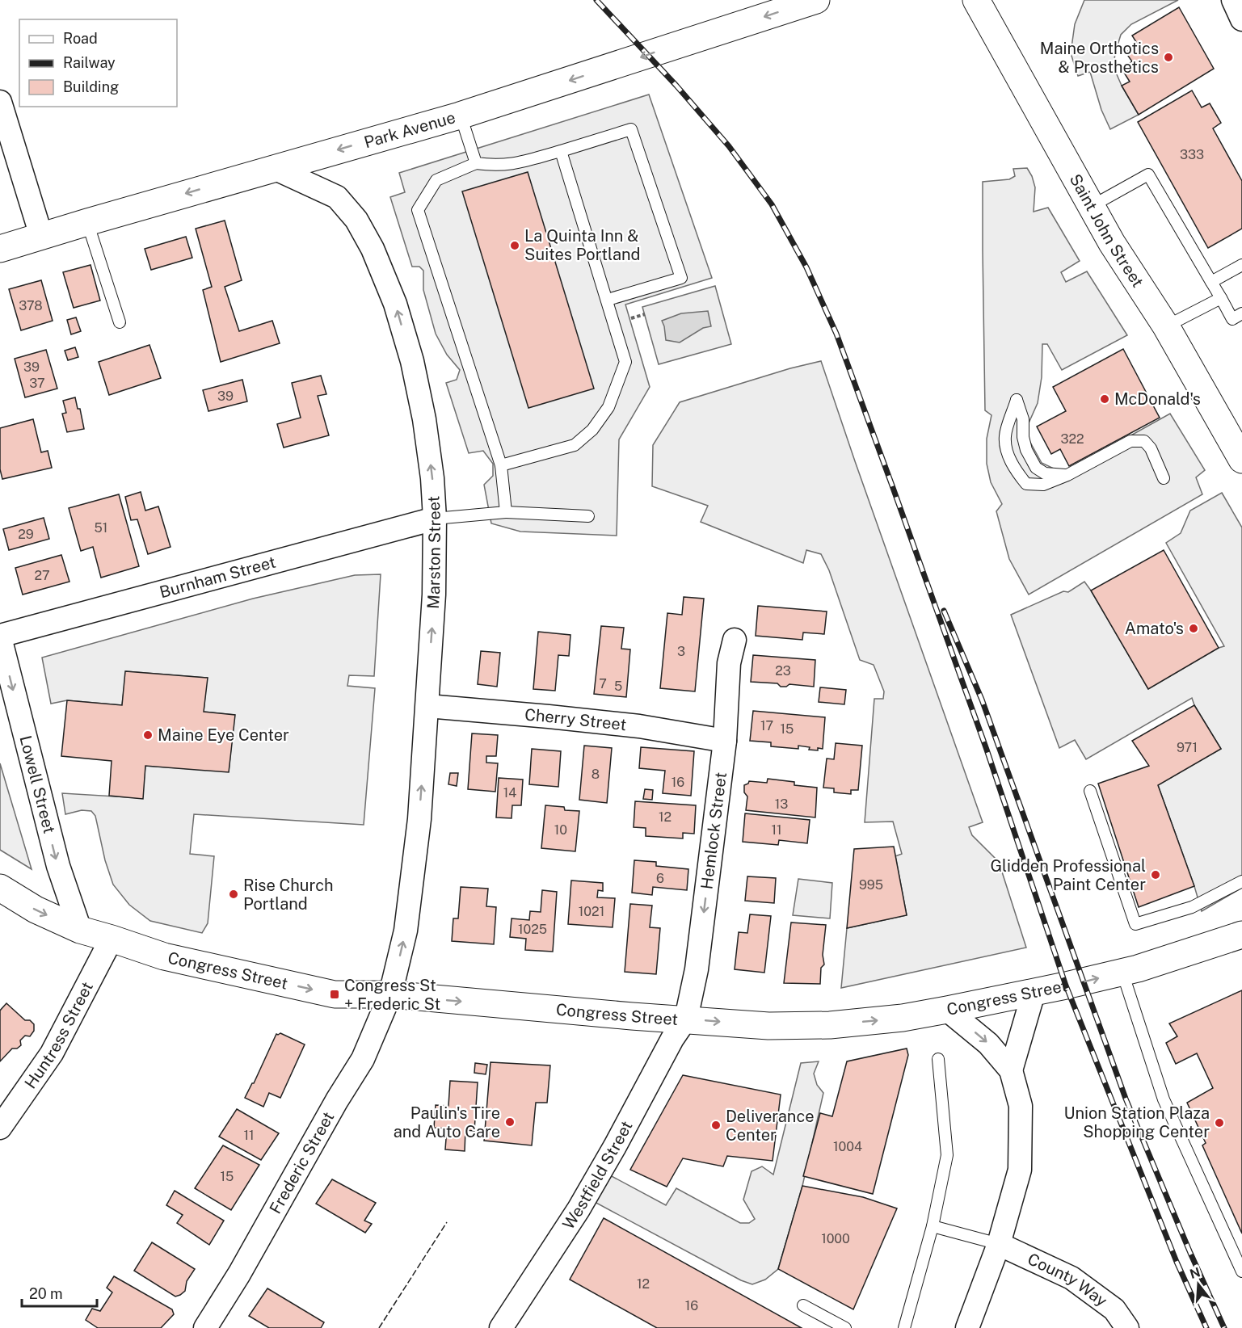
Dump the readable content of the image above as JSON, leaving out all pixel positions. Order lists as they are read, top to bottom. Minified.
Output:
{"streets":{"main road":["Park Avenue","Saint John Street","Congress Street"],"street":["Marston Street","Burnham Street","Cherry Street","Lowell Street","Hemlock Street","Huntress Street","Frederic Street","Westfield Street","County Way"]},"crossings":[["Park Avenue","Marston Street"],["Marston Street","Burnham Street"],["Marston Street","Cherry Street"],["Marston Street","Congress Street"],["Marston Street","Frederic Street"],["Burnham Street","Lowell Street"],["Cherry Street","Hemlock Street"],["Lowell Street","Congress Street"],["Hemlock Street","Congress Street"],["Hemlock Street","Westfield Street"],["Congress Street","Huntress Street"],["Congress Street","Frederic Street"],["Congress Street","Westfield Street"]],"one_way":["Park Avenue","Marston Street","Lowell Street","Hemlock Street","Congress Street"],"places":{"other":["Maine Orthotics & Prosthetics","La Quinta Inn & Suites Portland","McDonald's","Amato's","Maine Eye Center","Glidden Professional Paint Center","Rise Church Portland","Paulin's Tire and Auto Care","Union Station Plaza Shopping Center","Deliverance Center"],"transit":["Congress St + Frederic St"]},"house_numbers":["333","378","39","37","39","322","51","29","27","3","23","7","5","17","15","971","8","16","14","13","12","10","11","6","995","1021","1025","11","1004","15","1000","12","16"],"legend":["Road","Railway","Building"],"scale_bar":"20 m","north":"top"}
